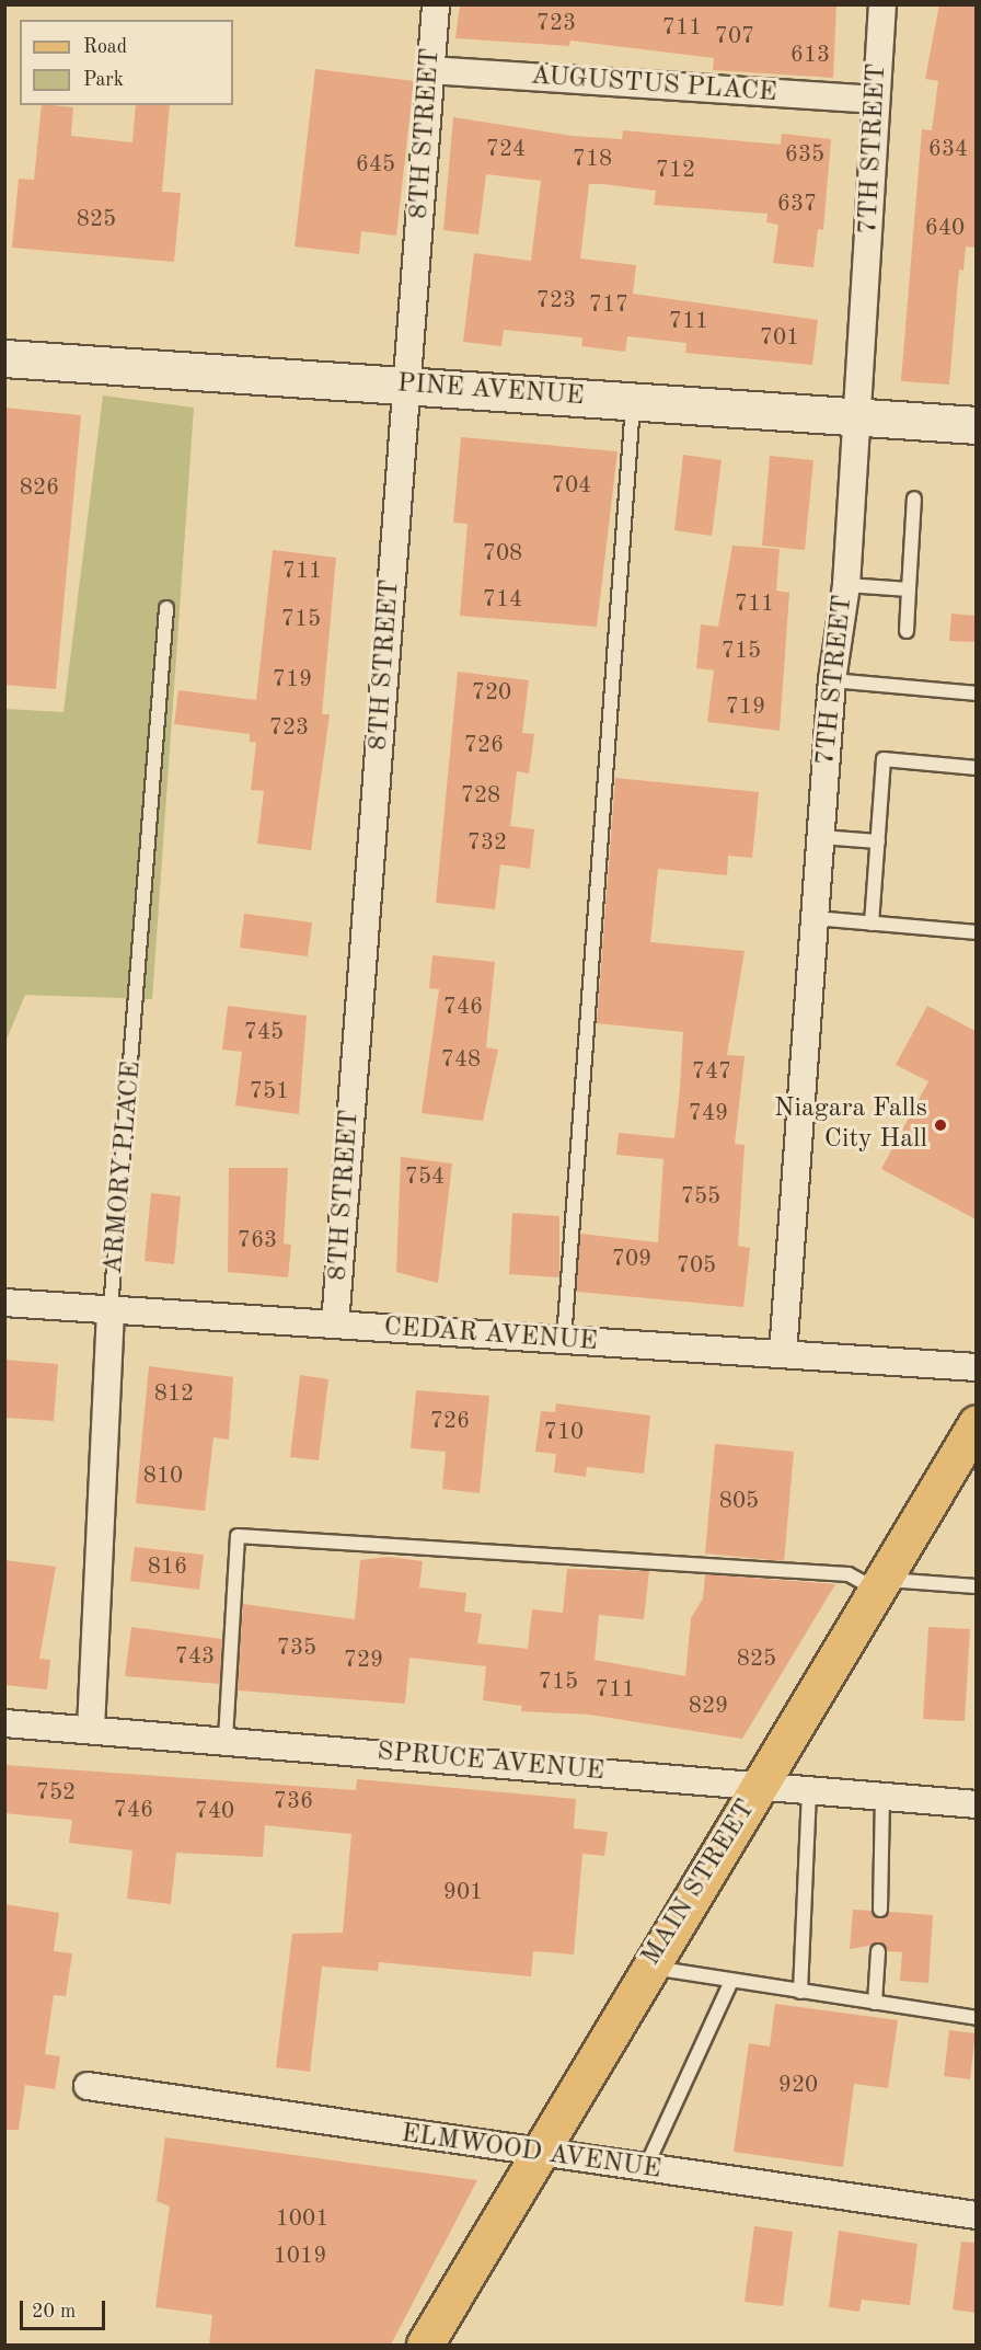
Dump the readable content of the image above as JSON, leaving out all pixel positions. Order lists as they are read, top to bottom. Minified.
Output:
{"streets":{"main road":["PINE AVENUE","MAIN STREET"],"street":["AUGUSTUS PLACE","8TH STREET","7TH STREET","ARMORY PLACE","CEDAR AVENUE","SPRUCE AVENUE","ELMWOOD AVENUE"]},"crossings":[["AUGUSTUS PLACE","8TH STREET"],["AUGUSTUS PLACE","7TH STREET"],["8TH STREET","PINE AVENUE"],["8TH STREET","CEDAR AVENUE"],["7TH STREET","PINE AVENUE"],["7TH STREET","CEDAR AVENUE"],["ARMORY PLACE","CEDAR AVENUE"],["ARMORY PLACE","SPRUCE AVENUE"],["SPRUCE AVENUE","MAIN STREET"],["MAIN STREET","ELMWOOD AVENUE"]],"places":["Niagara Falls City Hall"],"house_numbers":["723","711","707","613","724","634","635","718","645","712","637","825","640","723","717","711","701","704","826","708","711","714","711","715","715","719","720","719","723","726","728","732","746","745","748","747","751","749","754","755","763","709","705","812","726","710","810","805","816","735","743","825","729","715","711","829","752","736","746","740","901","920","1001","1019"],"legend":["Road","Park"],"scale_bar":"20 m"}
